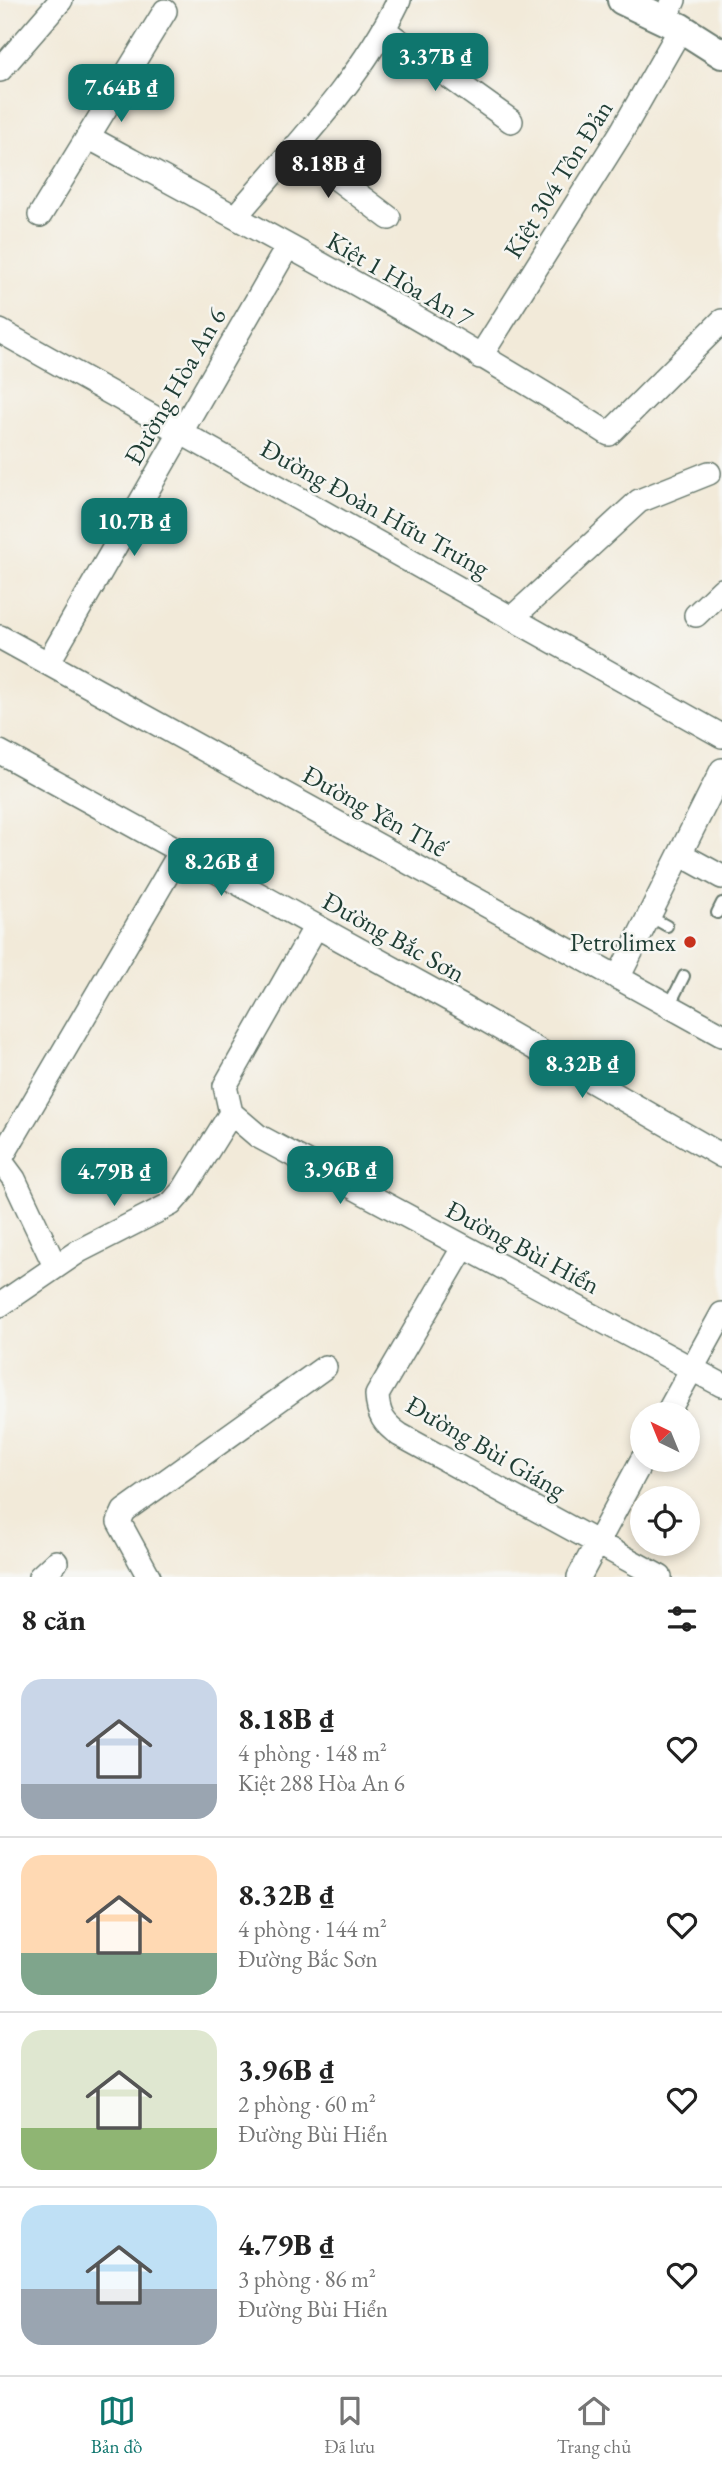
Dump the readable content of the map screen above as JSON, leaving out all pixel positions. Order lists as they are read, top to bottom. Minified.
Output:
{"streets":{"street":["Kiệt 304 Tôn Đản","Kiệt 1 Hòa An 7","Đường Hòa An 6","Đường Đoàn Hữu Trưng","Đường Yên Thế","Đường Bắc Sơn","Đường Bùi Hiển","Đường Bùi Giáng"]},"crossings":[["Kiệt 304 Tôn Đản","Kiệt 1 Hòa An 7"],["Kiệt 1 Hòa An 7","Đường Hòa An 6"],["Đường Hòa An 6","Đường Đoàn Hữu Trưng"],["Đường Hòa An 6","Đường Yên Thế"],["Đường Bùi Hiển","Đường Bùi Giáng"]],"places":["Petrolimex"],"north":"top left","page":{"price":["3.37B ₫","7.64B ₫","8.18B ₫","10.7B ₫","8.26B ₫","8.32B ₫","3.96B ₫","4.79B ₫"],"heading":"8 căn","list":[{"name":"8.18B ₫","note":"4 phòng · 148 m² · Kiệt 288 Hòa An 6"},{"name":"8.32B ₫","note":"4 phòng · 144 m² · Đường Bắc Sơn"},{"name":"3.96B ₫","note":"2 phòng · 60 m² · Đường Bùi Hiển"},{"name":"4.79B ₫","note":"3 phòng · 86 m² · Đường Bùi Hiển"}],"tabs":["Bản đồ","Đã lưu","Trang chủ"]}}
